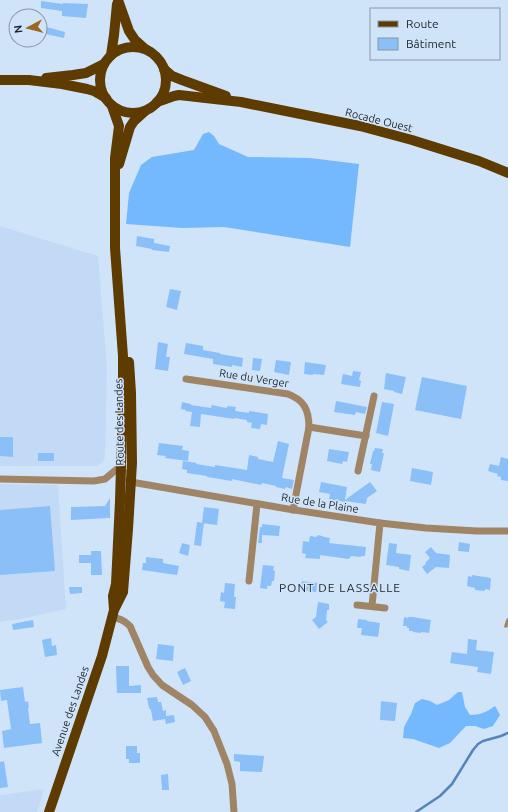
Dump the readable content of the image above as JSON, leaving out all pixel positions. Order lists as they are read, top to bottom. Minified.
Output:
{"streets":{"main road":["Rocade Ouest","Route des Landes","Avenue des Landes"],"street":["Rue du Verger","Rue de la Plaine"]},"crossings":[["Rocade Ouest","Route des Landes"],["Rue du Verger","Rue de la Plaine"],["Route des Landes","Rue de la Plaine"],["Route des Landes","Avenue des Landes"]],"districts":["PONT DE LASSALLE"],"legend":["Route","Bâtiment"],"north":"left"}
